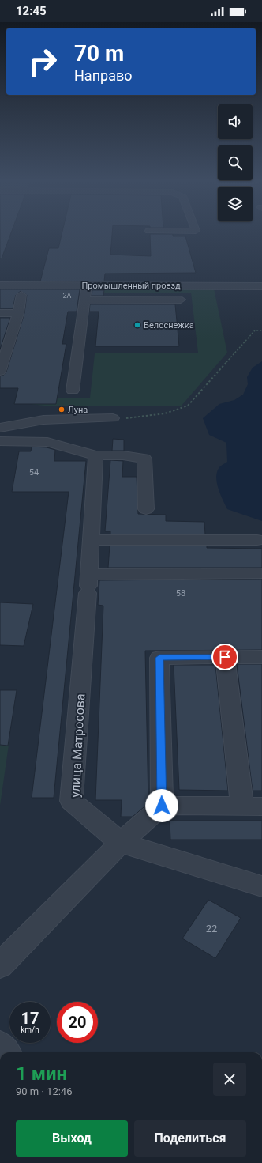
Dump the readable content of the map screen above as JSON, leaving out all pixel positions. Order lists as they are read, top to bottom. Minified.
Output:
{"streets":{"street":["Промышленный проезд","улица Матросова"]},"places":["Белоснежка","Луна"],"house_numbers":["2А","54","58","22"],"page":{"status":"12:45","turn":["70 m","Направо"],"speed":"17 km/h","limit":"20","heading":["1 мин","90 m · 12:46"],"buttons":["Выход","Поделиться"]}}
